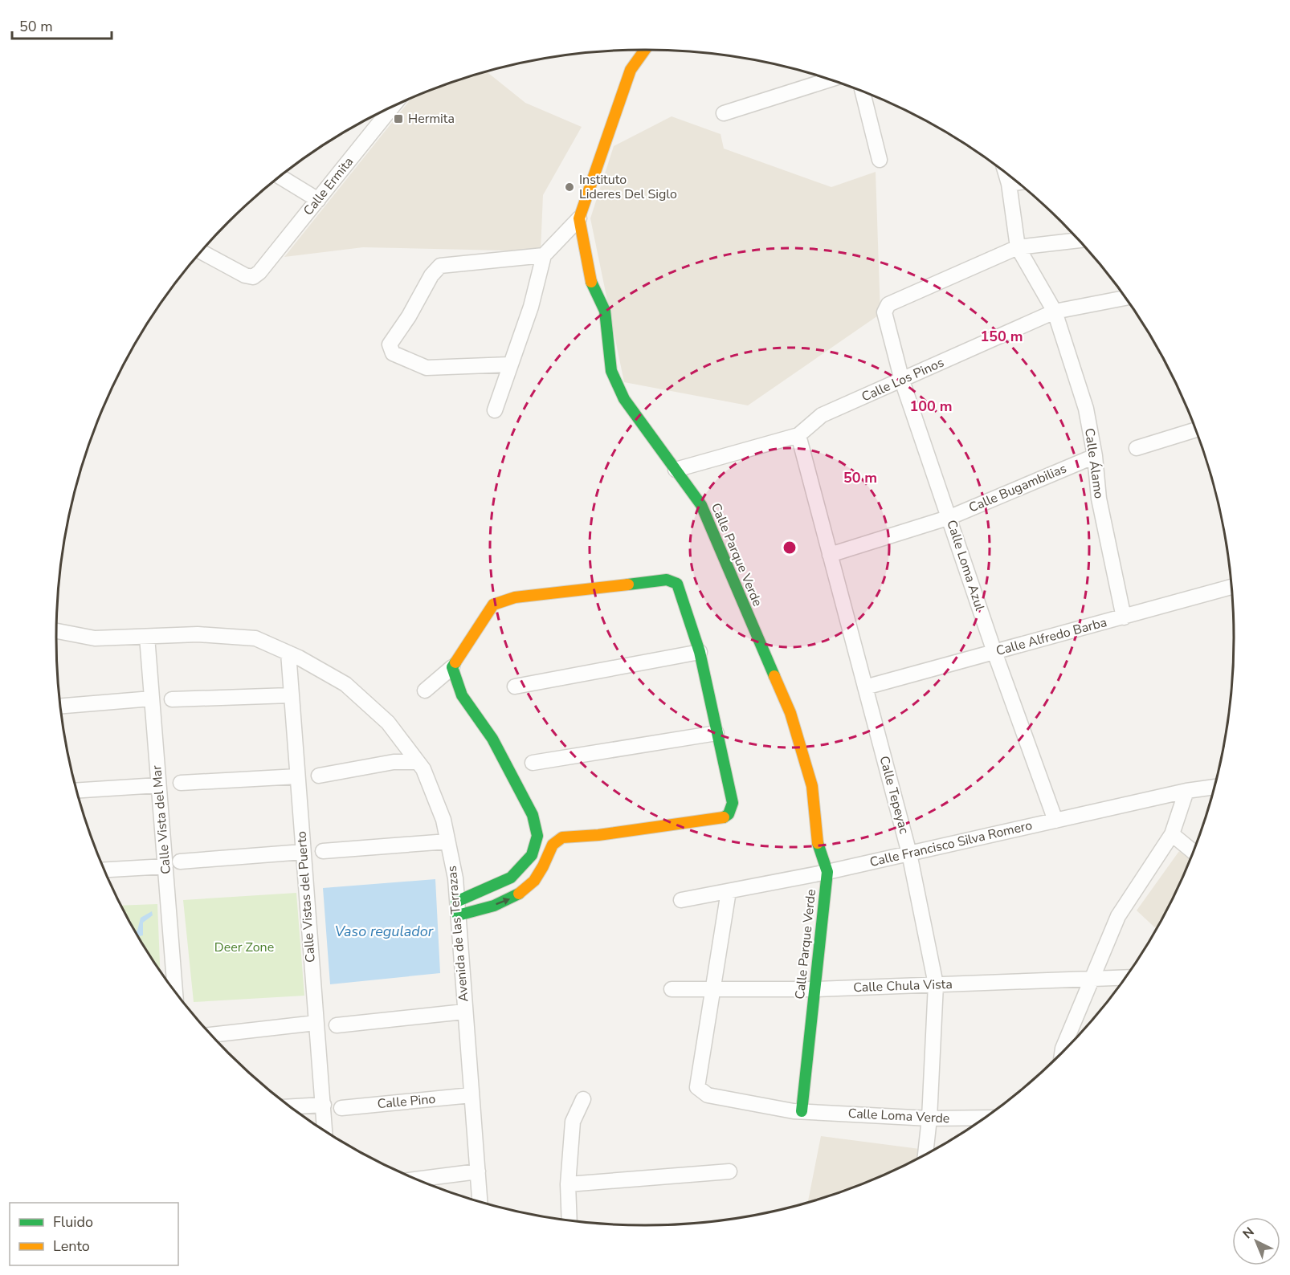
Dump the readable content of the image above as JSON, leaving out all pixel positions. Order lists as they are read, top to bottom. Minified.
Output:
{"streets":{"street":["Calle Ermita","Calle Los Pinos","Calle Álamo","Calle Bugambilias","Calle Parque Verde","Calle Loma Azul","Calle Alfredo Barba","Calle Tepeyac","Calle Vista del Mar","Calle Francisco Silva Romero","Calle Vistas del Puerto","Avenida de las Terrazas","Calle Chula Vista","Calle Pino","Calle Loma Verde"]},"crossings":[["Calle Los Pinos","Calle Álamo"],["Calle Los Pinos","Calle Parque Verde"],["Calle Los Pinos","Calle Loma Azul"],["Calle Los Pinos","Calle Tepeyac"],["Calle Álamo","Calle Bugambilias"],["Calle Álamo","Calle Loma Azul"],["Calle Álamo","Calle Alfredo Barba"],["Calle Bugambilias","Calle Loma Azul"],["Calle Bugambilias","Calle Tepeyac"],["Calle Parque Verde","Calle Francisco Silva Romero"],["Calle Parque Verde","Calle Chula Vista"],["Calle Parque Verde","Calle Loma Verde"],["Calle Loma Azul","Calle Alfredo Barba"],["Calle Loma Azul","Calle Francisco Silva Romero"],["Calle Alfredo Barba","Calle Tepeyac"],["Calle Tepeyac","Calle Francisco Silva Romero"],["Calle Tepeyac","Calle Chula Vista"],["Calle Tepeyac","Calle Loma Verde"],["Calle Vista del Mar","Avenida de las Terrazas"],["Calle Vistas del Puerto","Avenida de las Terrazas"],["Avenida de las Terrazas","Calle Pino"],["Calle Chula Vista","Calle Loma Verde"]],"water":["Vaso regulador"],"parks":["Deer Zone"],"places":{"transit":["Hermita"],"other":["Instituto Lideres Del Siglo"]},"legend":["Fluido","Lento"],"scale_bar":"50 m","north":"top left","rings":["150 m","100 m","50 m"]}
